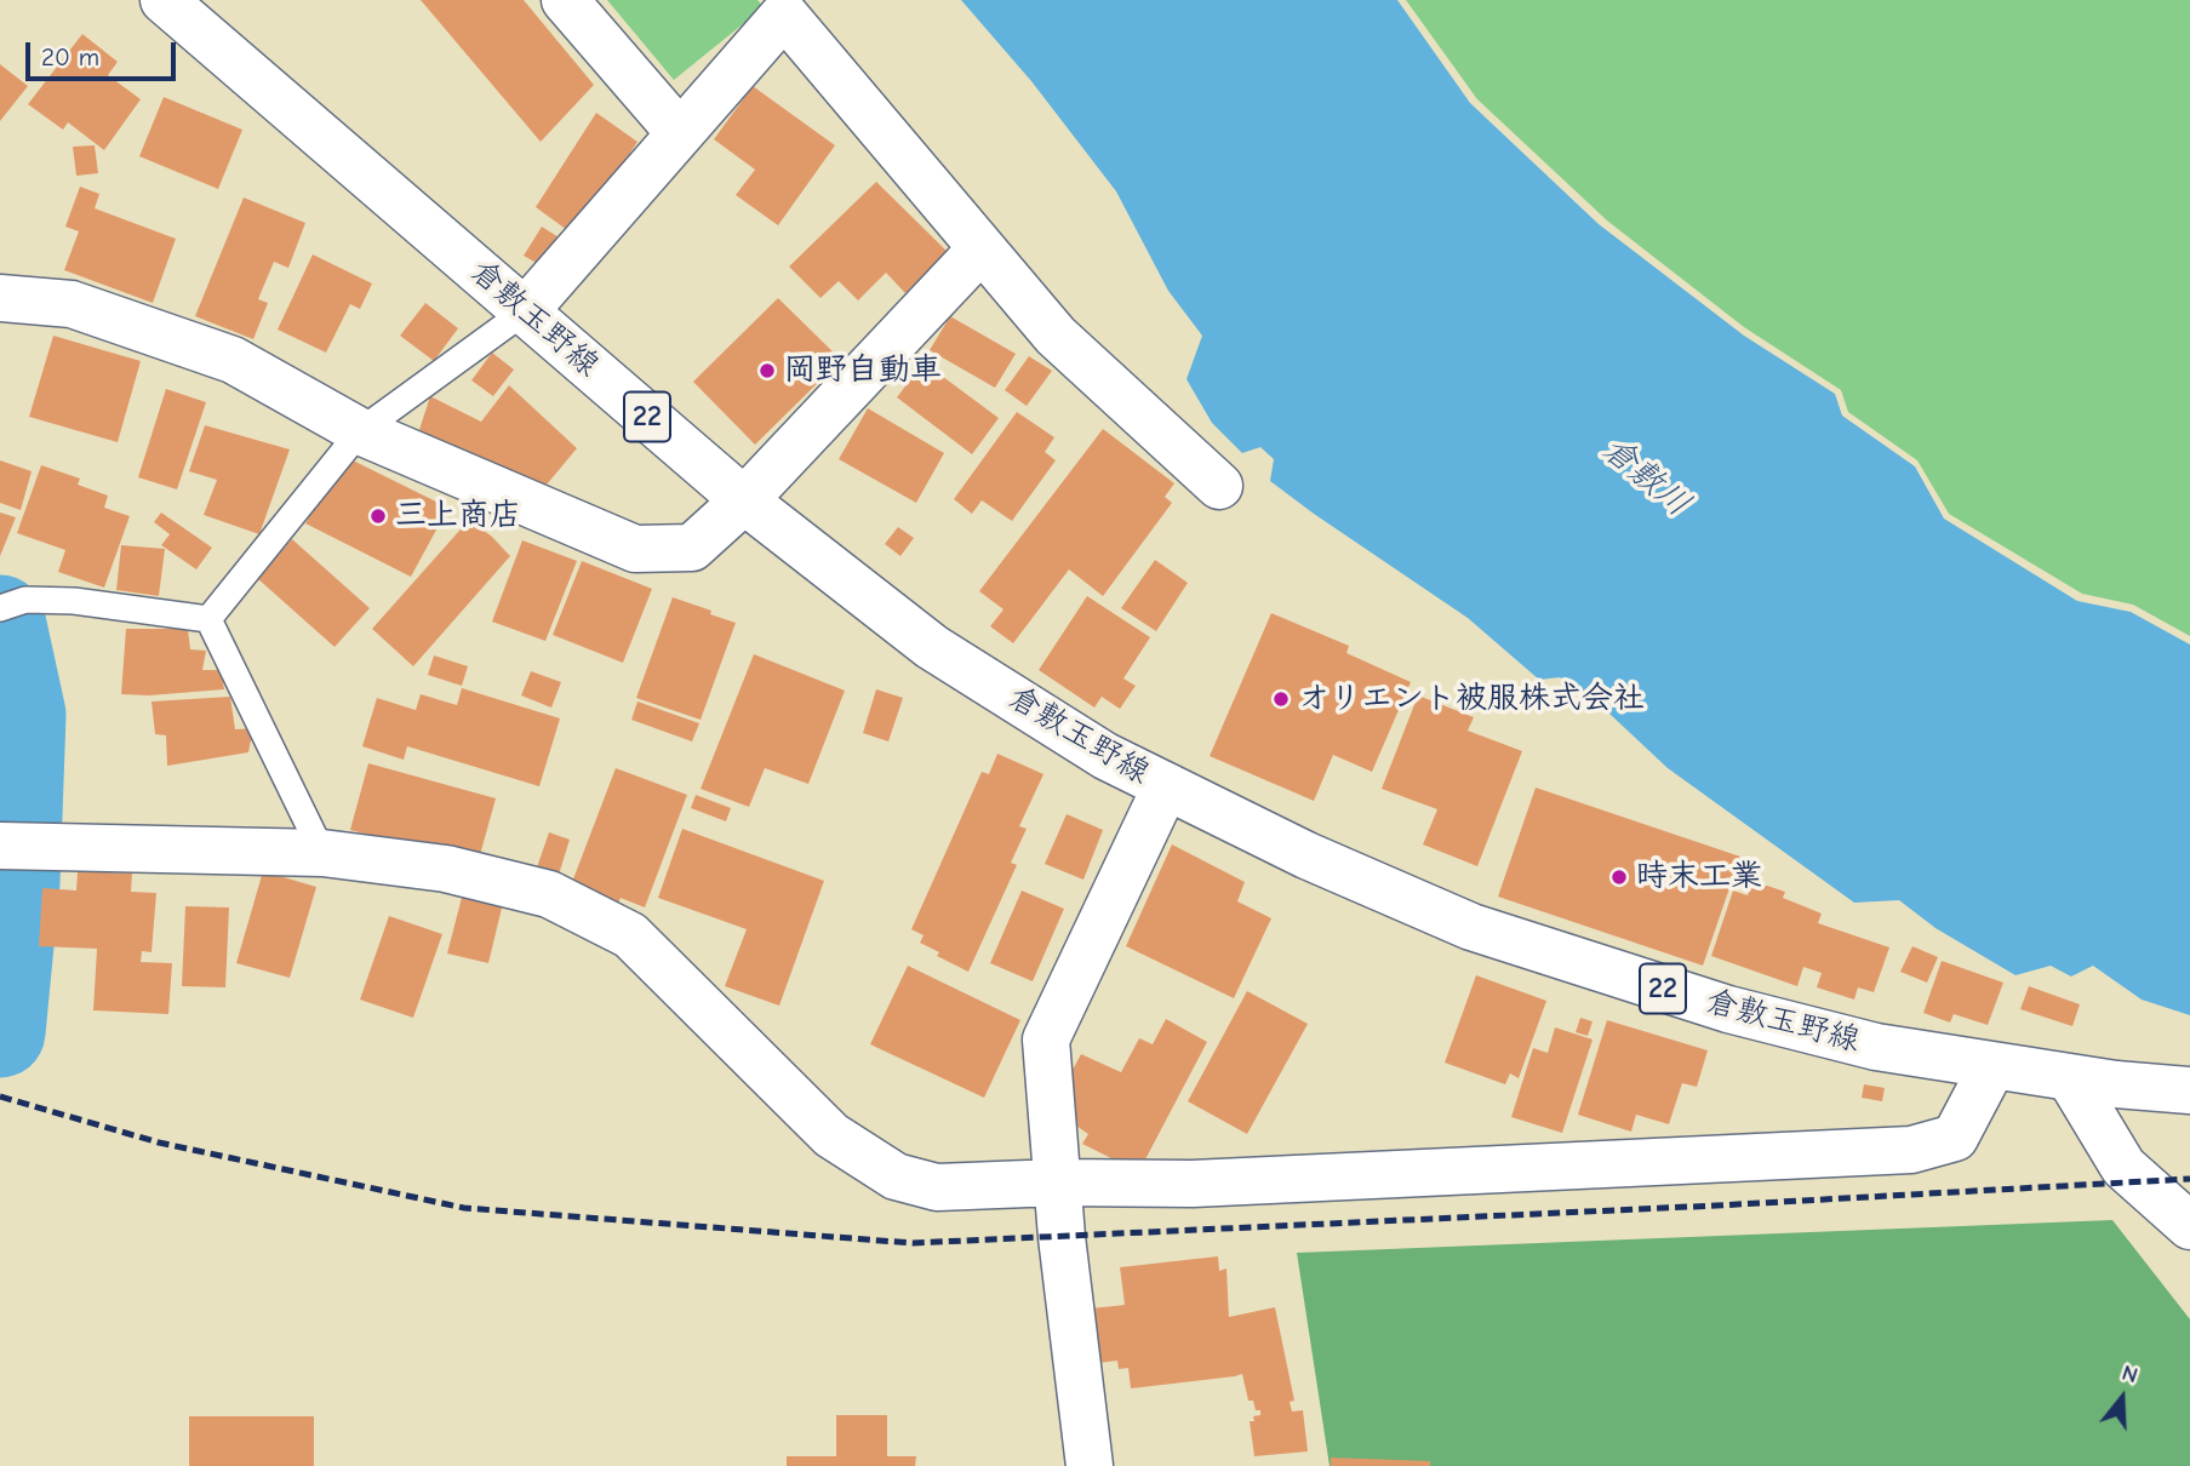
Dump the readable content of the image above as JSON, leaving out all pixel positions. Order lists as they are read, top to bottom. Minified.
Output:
{"streets":{"street":["倉敷玉野線","22"]},"water":["倉敷川"],"places":["岡野自動車","三上商店","オリエント被服株式会社","時末工業"],"scale_bar":"20 m","north":"top"}
